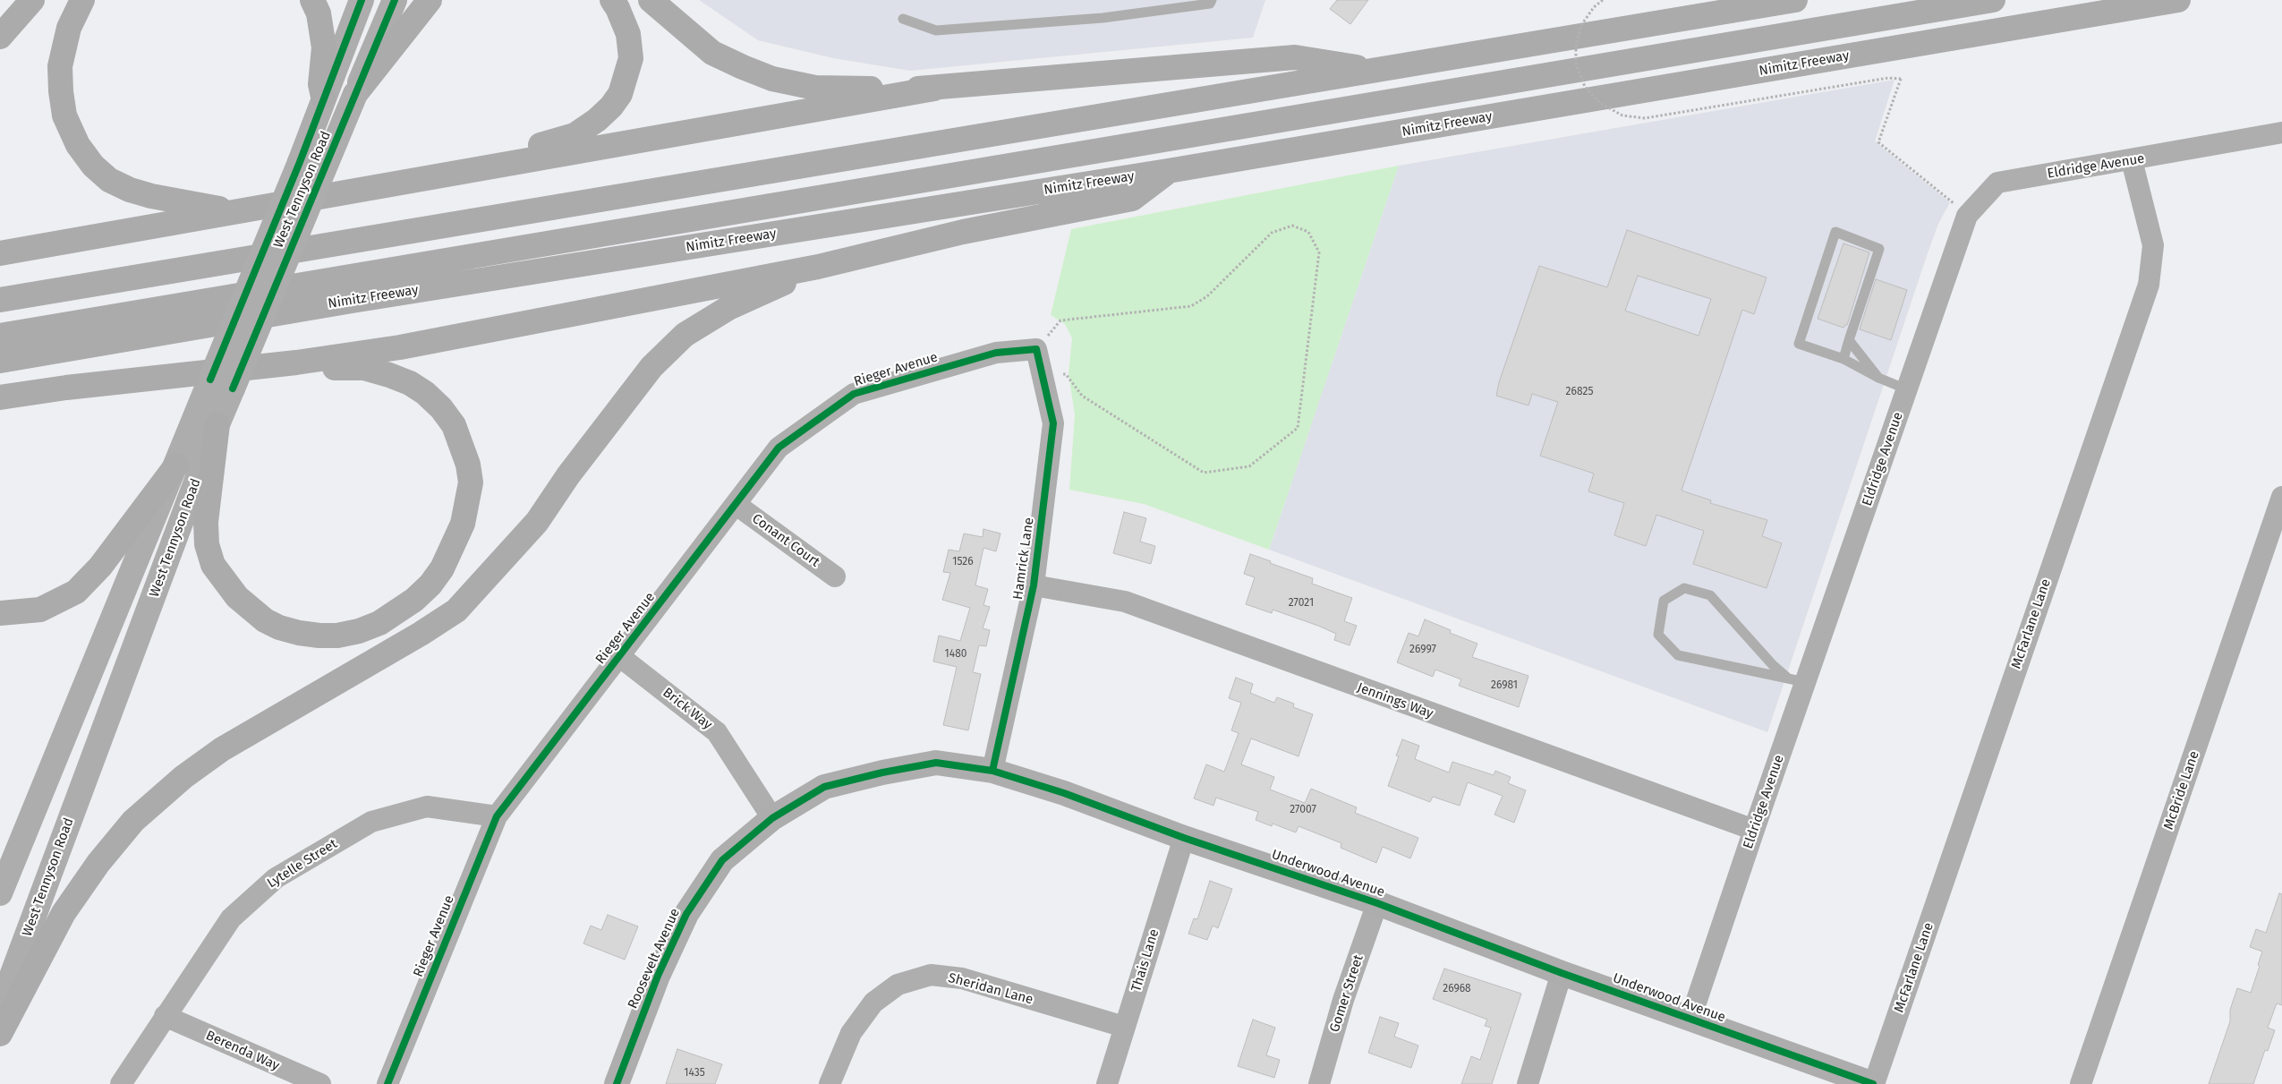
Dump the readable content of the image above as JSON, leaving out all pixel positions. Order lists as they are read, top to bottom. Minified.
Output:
{"streets":{"highway":["Nimitz Freeway"],"main road":["West Tennyson Road","Underwood Avenue","Roosevelt Avenue"],"street":["Eldridge Avenue","Rieger Avenue","Conant Court","Hamrick Lane","McFarlane Lane","Jennings Way","Brick Way","McBride Lane","Lytelle Street","Thais Lane","Sheridan Lane","Gomer Street","Berenda Way"]},"crossings":[["Eldridge Avenue","McFarlane Lane"],["Eldridge Avenue","Jennings Way"],["Eldridge Avenue","Underwood Avenue"],["Rieger Avenue","Conant Court"],["Rieger Avenue","Hamrick Lane"],["Rieger Avenue","Brick Way"],["Rieger Avenue","Lytelle Street"],["Hamrick Lane","Jennings Way"],["Hamrick Lane","Underwood Avenue"],["McFarlane Lane","Underwood Avenue"],["Brick Way","Underwood Avenue"],["Brick Way","Roosevelt Avenue"],["Lytelle Street","Berenda Way"],["Underwood Avenue","Roosevelt Avenue"],["Underwood Avenue","Thais Lane"],["Underwood Avenue","Gomer Street"],["Thais Lane","Sheridan Lane"]],"house_numbers":["26825","1526","27021","26997","1480","26981","27007","26968","1435"]}
